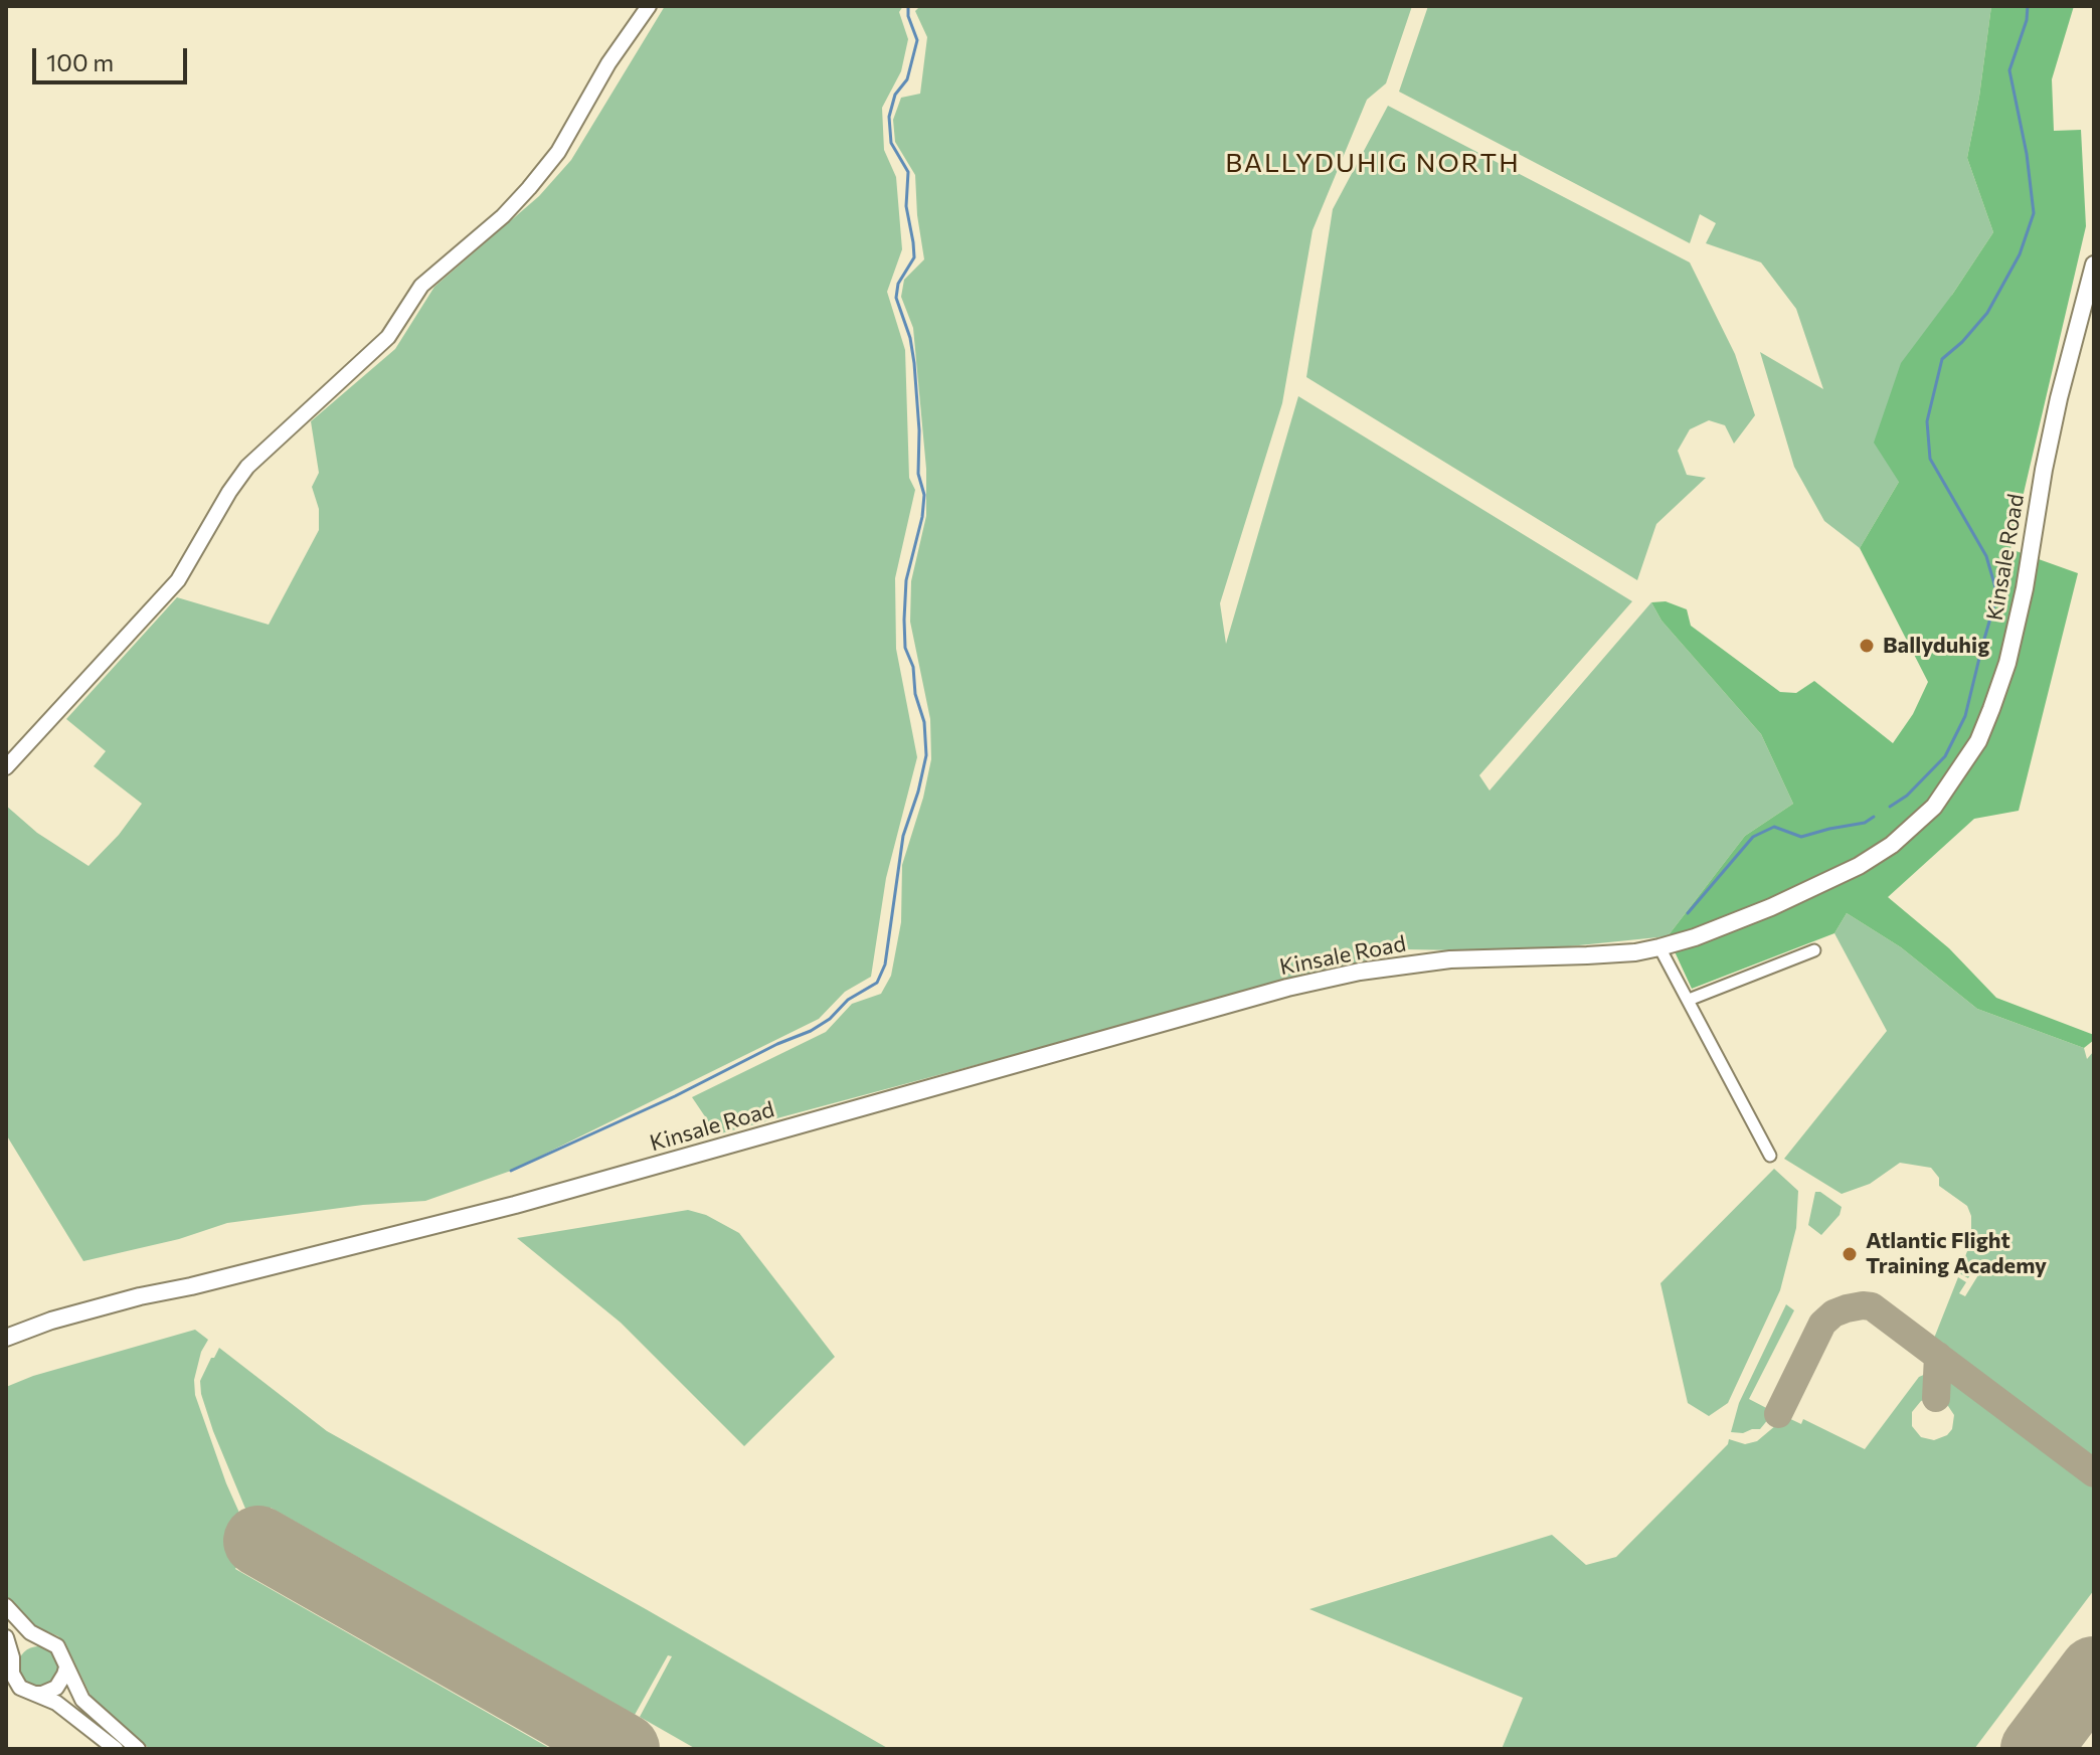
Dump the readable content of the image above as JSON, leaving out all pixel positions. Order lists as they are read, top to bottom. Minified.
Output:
{"streets":{"main road":["Kinsale Road"]},"districts":["BALLYDUHIG NORTH"],"places":["Ballyduhig","Atlantic Flight Training Academy"],"scale_bar":"100 m"}
